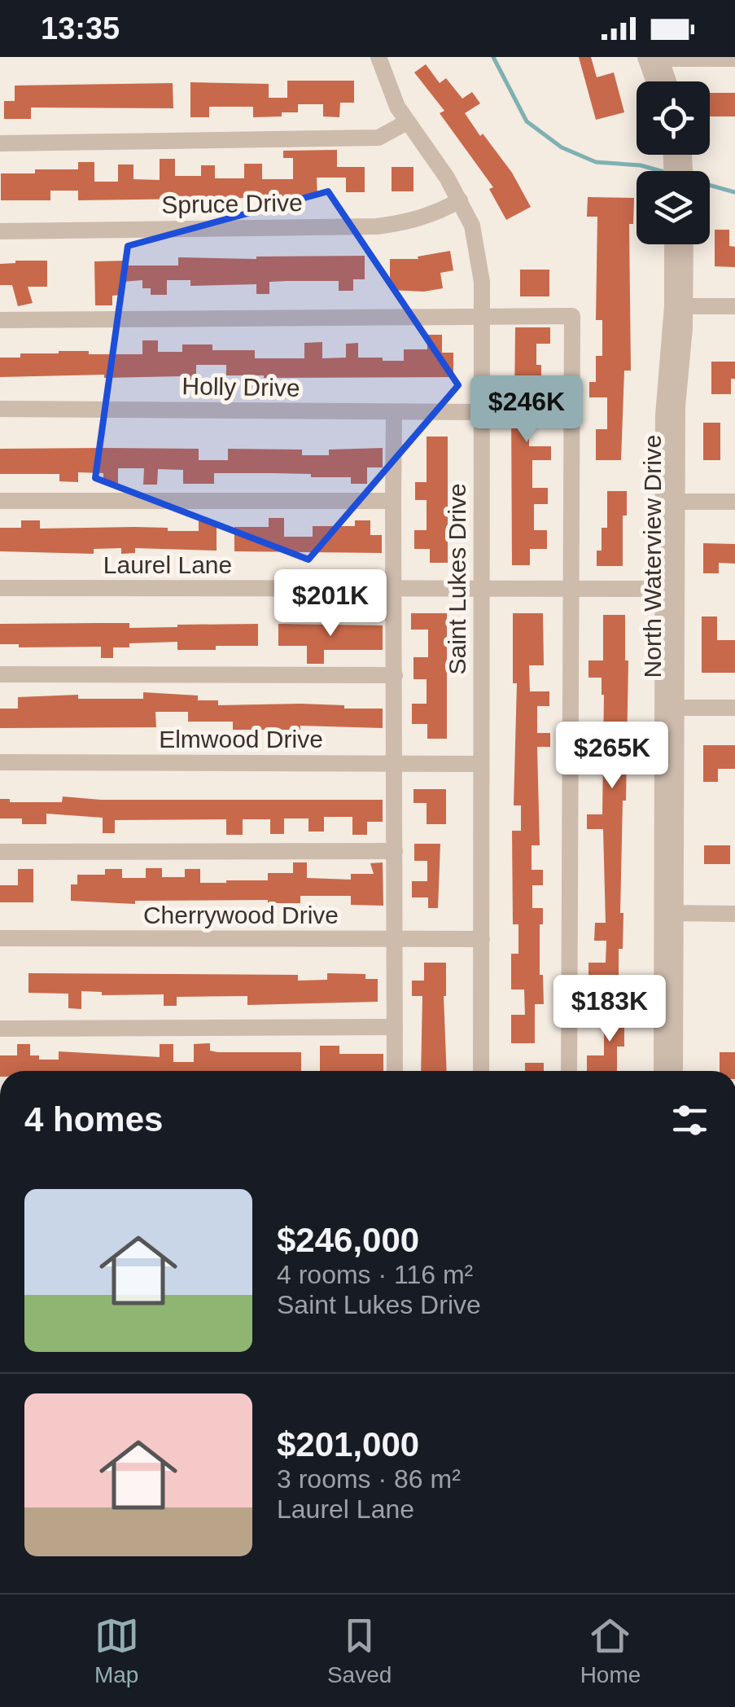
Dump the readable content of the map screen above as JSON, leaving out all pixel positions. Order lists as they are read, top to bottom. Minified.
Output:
{"streets":{"street":["Spruce Drive","Holly Drive","North Waterview Drive","Laurel Lane","Saint Lukes Drive","Elmwood Drive","Cherrywood Drive"]},"crossings":[["Spruce Drive","Saint Lukes Drive"],["Holly Drive","Saint Lukes Drive"],["North Waterview Drive","Laurel Lane"],["Laurel Lane","Saint Lukes Drive"],["Saint Lukes Drive","Elmwood Drive"],["Saint Lukes Drive","Cherrywood Drive"]],"page":{"status":"13:35","price":["$246K","$201K","$265K","$183K"],"heading":"4 homes","list":[{"name":"$246,000","note":"4 rooms · 116 m² · Saint Lukes Drive"},{"name":"$201,000","note":"3 rooms · 86 m² · Laurel Lane"}],"tabs":["Map","Saved","Home"]}}
